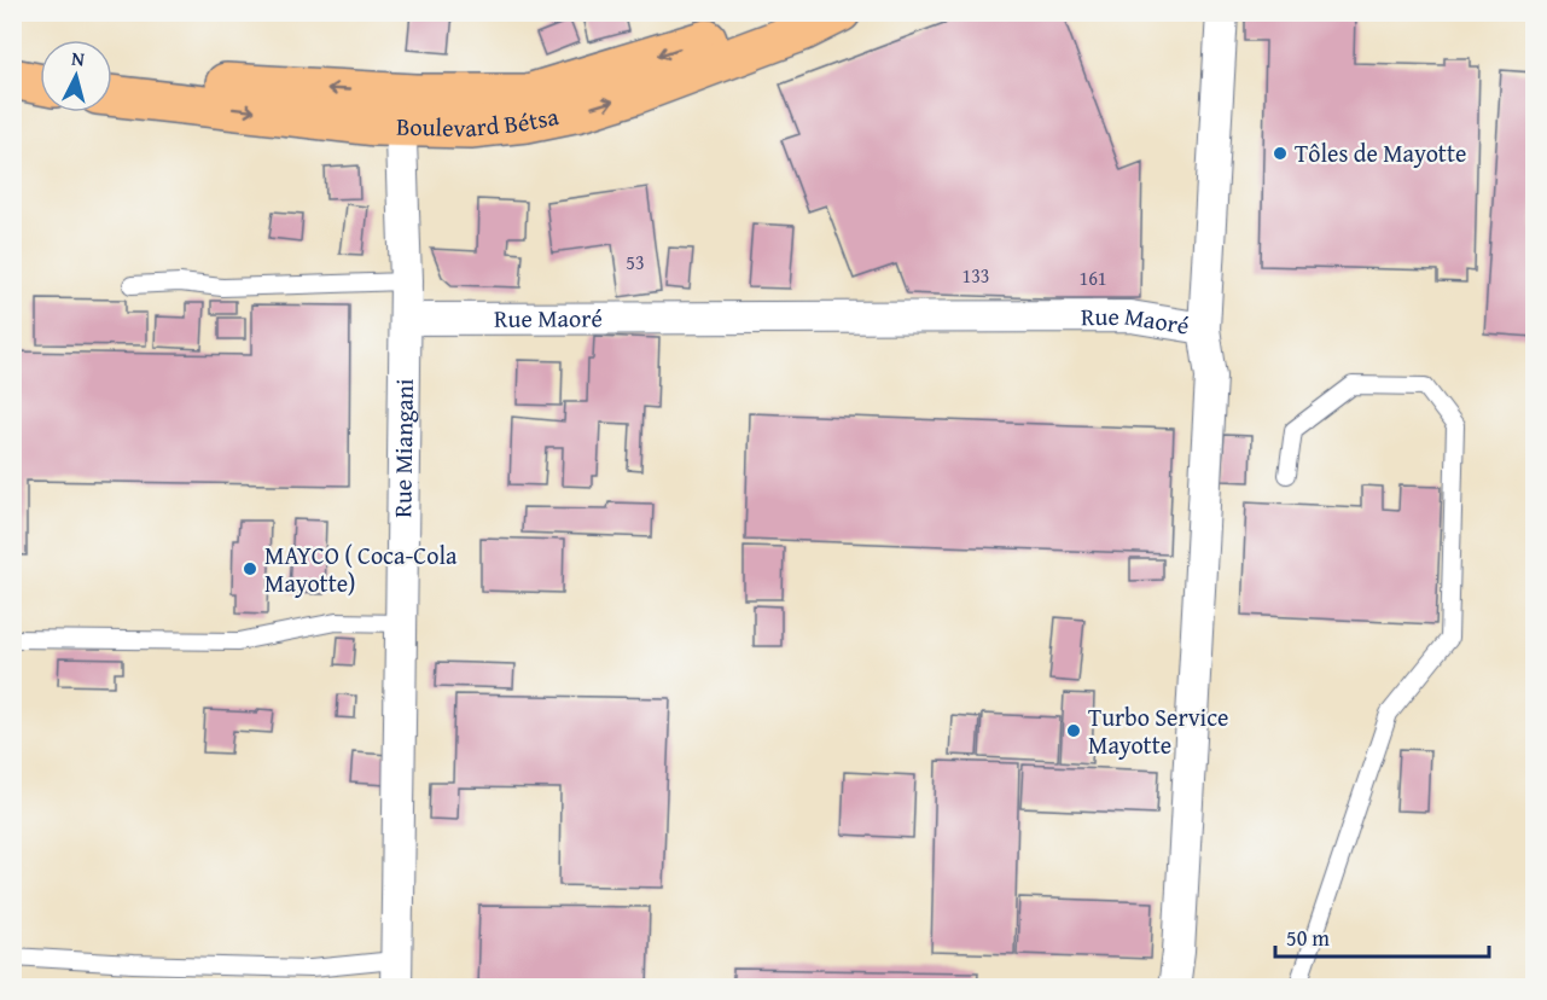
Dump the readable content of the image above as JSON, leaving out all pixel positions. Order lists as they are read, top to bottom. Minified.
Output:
{"streets":{"main road":["Boulevard Bétsa"],"street":["Rue Maoré","Rue Miangani"]},"crossings":[["Boulevard Bétsa","Rue Miangani"],["Rue Maoré","Rue Miangani"]],"places":["Tôles de Mayotte","MAYCO ( Coca-Cola Mayotte)","Turbo Service Mayotte"],"house_numbers":["53","133","161"],"scale_bar":"50 m","north":"top"}
